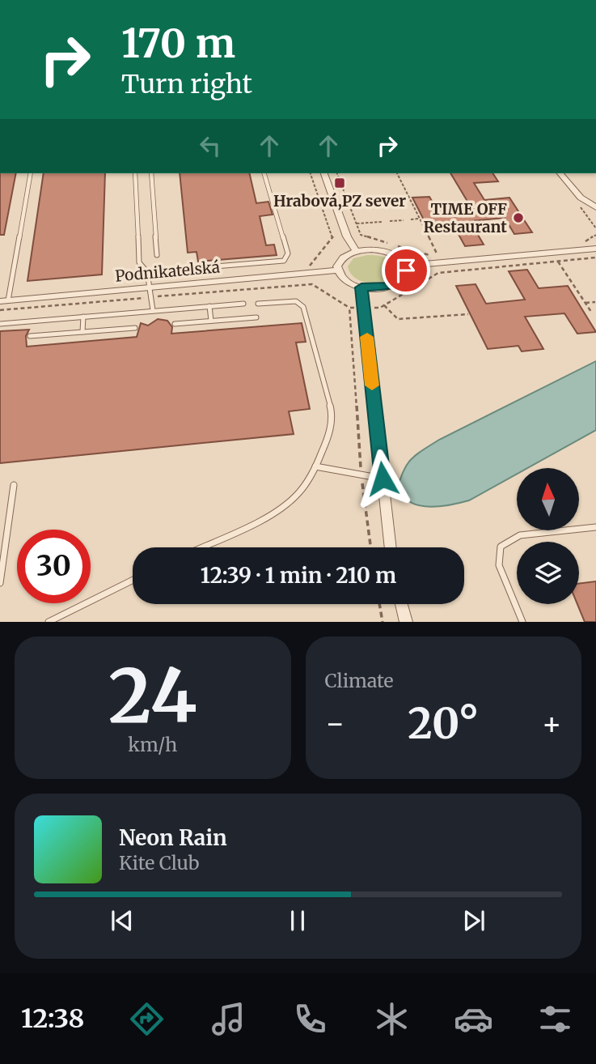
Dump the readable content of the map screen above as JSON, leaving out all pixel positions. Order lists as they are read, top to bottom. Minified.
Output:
{"streets":{"street":["Podnikatelská"]},"places":{"transit":["Hrabová,PZ sever"],"other":["TIME OFF Restaurant"]},"north":"top","page":{"turn":["170 m","Turn right"],"limit":"30","trip":"12:39 · 1 min · 210 m","tile":[["24","km/h"],"Climate"],"heat":["−","20°","+"],"song":["Neon Rain","Kite Club"],"tabs":"12:38"}}
